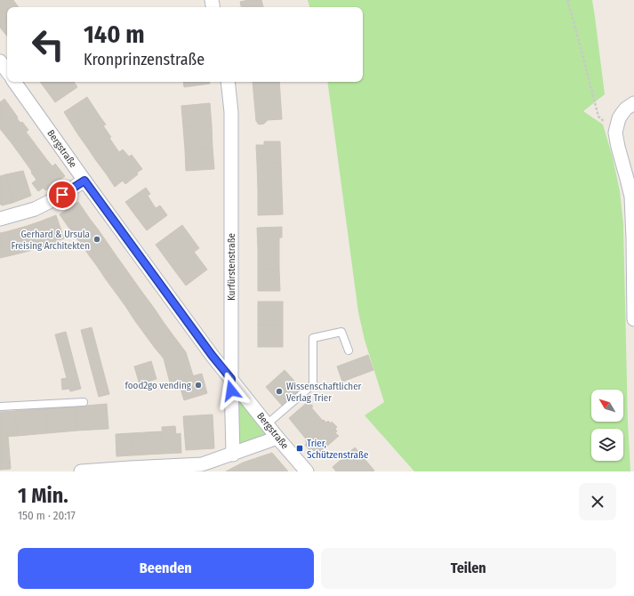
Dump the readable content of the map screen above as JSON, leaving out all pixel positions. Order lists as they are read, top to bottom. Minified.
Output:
{"streets":{"street":["Bergstraße","Kurfürstenstraße"]},"crossings":[["Bergstraße","Kurfürstenstraße"]],"places":{"other":["Gerhard & Ursula Freising Architekten","food2go vending","Wissenschaftlicher Verlag Trier"],"transit":["Trier, Schützenstraße"]},"north":"top left","page":{"turn":["140 m","Kronprinzenstraße"],"heading":["1 Min.","150 m · 20:17"],"buttons":["Beenden","Teilen"]}}
